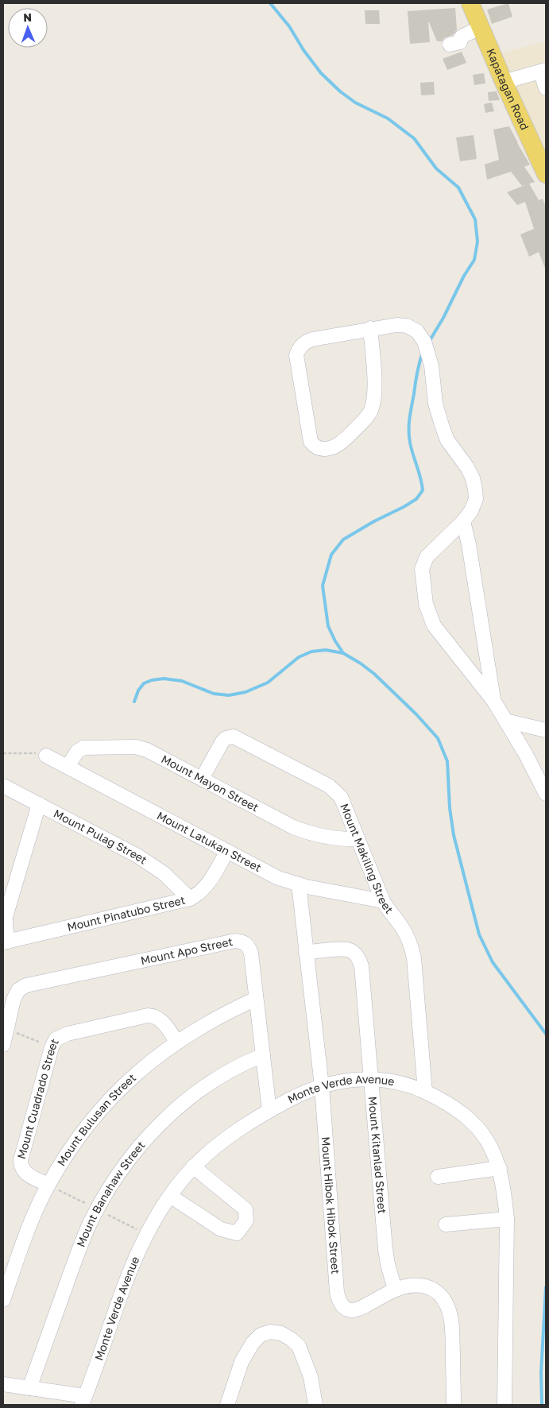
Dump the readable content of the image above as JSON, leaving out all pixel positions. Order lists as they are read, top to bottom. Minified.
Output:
{"streets":{"main road":["Kapatagan Road"],"street":["Mount Mayon Street","Mount Pulag Street","Mount Latukan Street","Mount Makiling Street","Mount Pinatubo Street","Mount Apo Street","Monte Verde Avenue","Mount Cuadrado Street","Mount Bulusan Street","Mount Kitanlad Street","Mount Banahaw Street","Mount Hibok Hibok Street"]},"crossings":[["Mount Mayon Street","Mount Latukan Street"],["Mount Mayon Street","Mount Makiling Street"],["Mount Pulag Street","Mount Pinatubo Street"],["Mount Latukan Street","Mount Makiling Street"],["Mount Latukan Street","Mount Pinatubo Street"],["Mount Latukan Street","Mount Hibok Hibok Street"],["Mount Makiling Street","Monte Verde Avenue"],["Mount Apo Street","Monte Verde Avenue"],["Mount Apo Street","Mount Bulusan Street"],["Mount Apo Street","Mount Banahaw Street"],["Monte Verde Avenue","Mount Kitanlad Street"],["Monte Verde Avenue","Mount Hibok Hibok Street"],["Mount Cuadrado Street","Mount Bulusan Street"],["Mount Kitanlad Street","Mount Hibok Hibok Street"]],"north":"top"}
